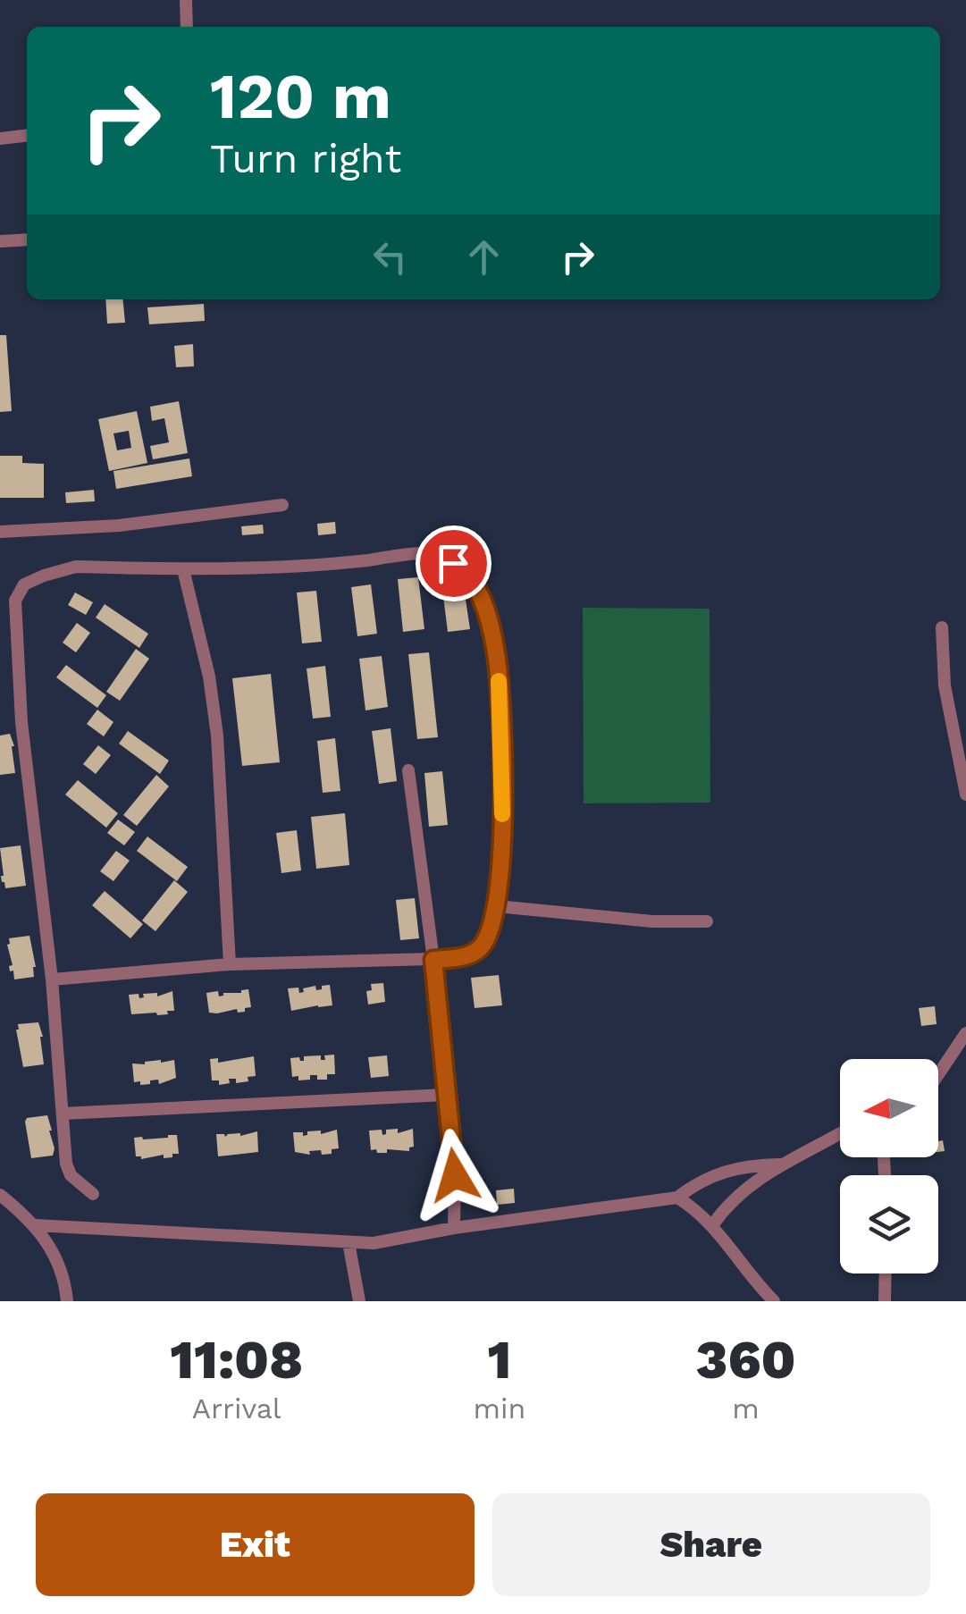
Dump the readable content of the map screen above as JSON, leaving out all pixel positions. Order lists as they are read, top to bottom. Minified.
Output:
{"north":"left","page":{"turn":["120 m","Turn right"],"eta":["11:08","Arrival","1","min","360","m"],"buttons":["Exit","Share"]}}
